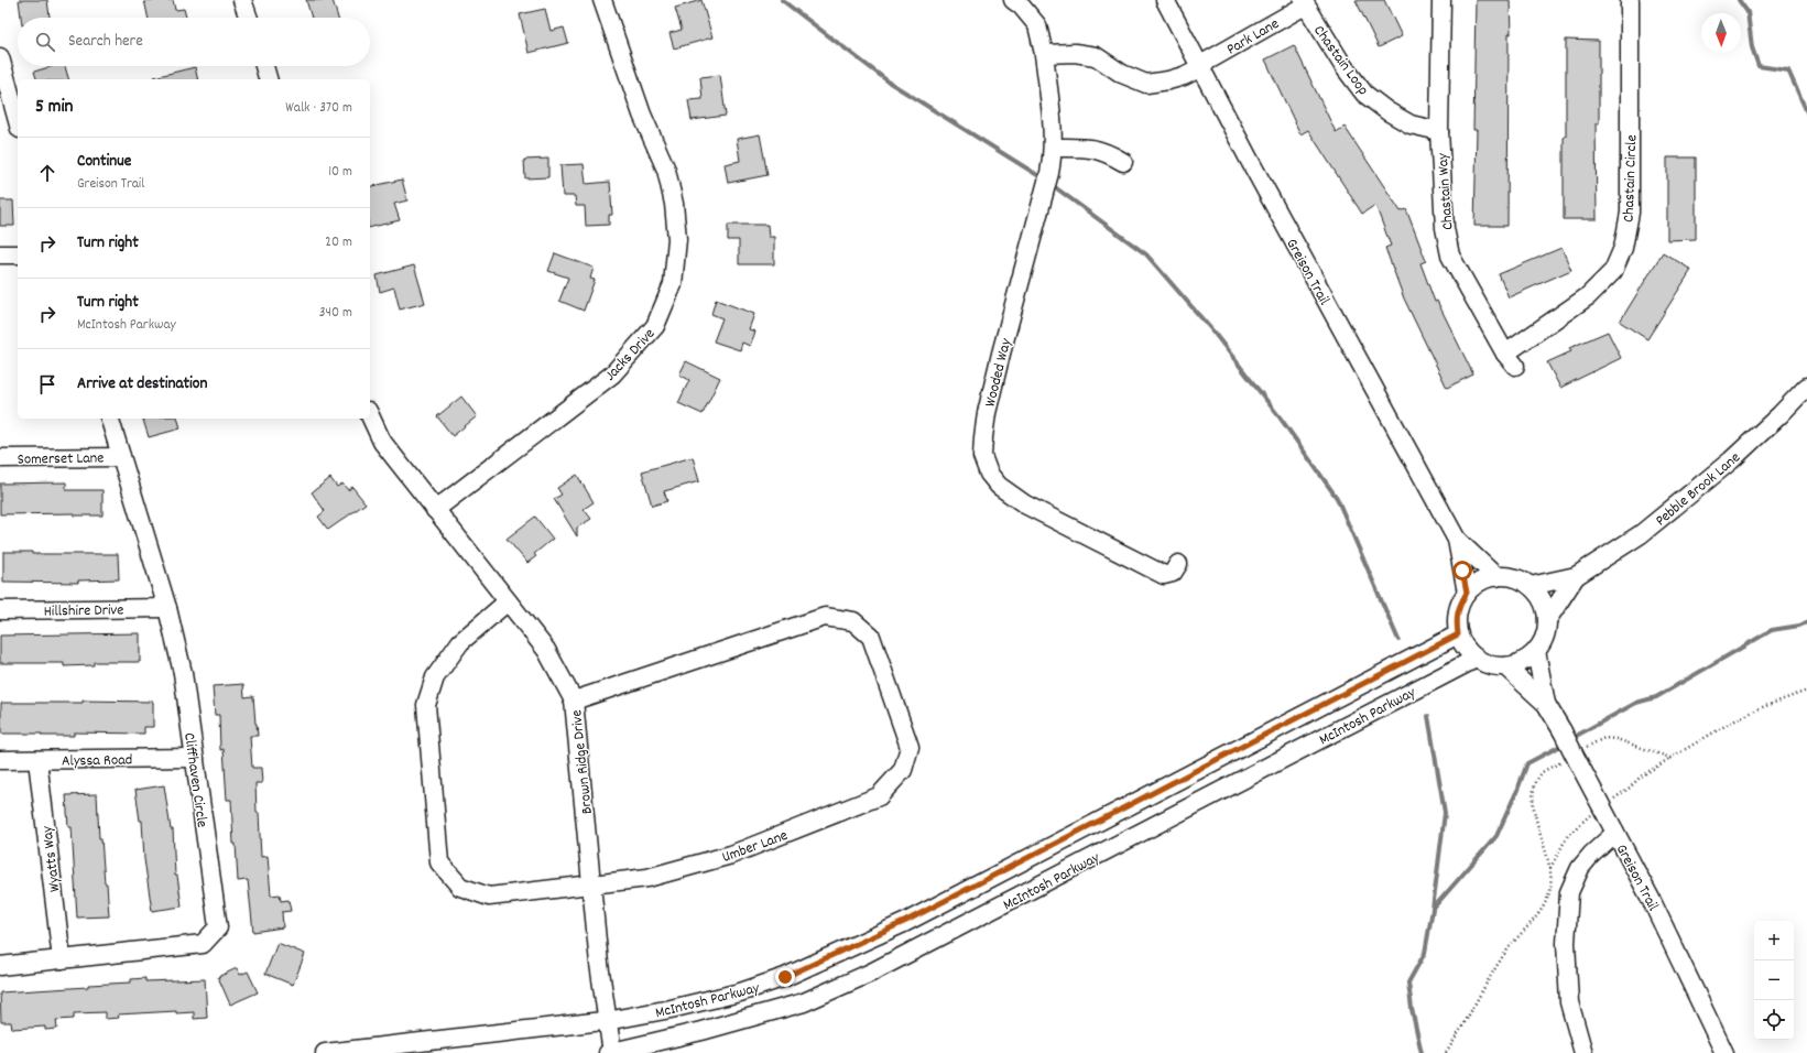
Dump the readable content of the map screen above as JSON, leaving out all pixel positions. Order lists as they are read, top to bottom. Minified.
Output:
{"streets":{"street":["Park Lane","Chastain Loop","Chastain Circle","Chastain Way","Greison Trail","Jacks Drive","Wooded Way","Somerset Lane","Pebble Brook Lane","Hillshire Drive","McIntosh Parkway","Alyssa Road","Brown Ridge Drive","Cliffhaven Circle","Umber Lane","Wyatts Way"]},"crossings":[["Park Lane","Chastain Loop"],["Park Lane","Greison Trail"],["Chastain Loop","Chastain Way"],["Chastain Circle","Chastain Way"],["Greison Trail","Pebble Brook Lane"],["Greison Trail","McIntosh Parkway"],["Jacks Drive","Brown Ridge Drive"],["Somerset Lane","Cliffhaven Circle"],["Pebble Brook Lane","McIntosh Parkway"],["Hillshire Drive","Cliffhaven Circle"],["McIntosh Parkway","Brown Ridge Drive"],["Alyssa Road","Cliffhaven Circle"],["Alyssa Road","Wyatts Way"],["Brown Ridge Drive","Umber Lane"],["Cliffhaven Circle","Wyatts Way"]],"north":"bottom","page":{"search":"Search here","heading":["5 min","Walk · 370 m"],"list":[["Continue","Greison Trail","10 m"],["Turn right","20 m"],["Turn right","McIntosh Parkway","340 m"],"Arrive at destination"],"map_buttons":["+","−"]}}
